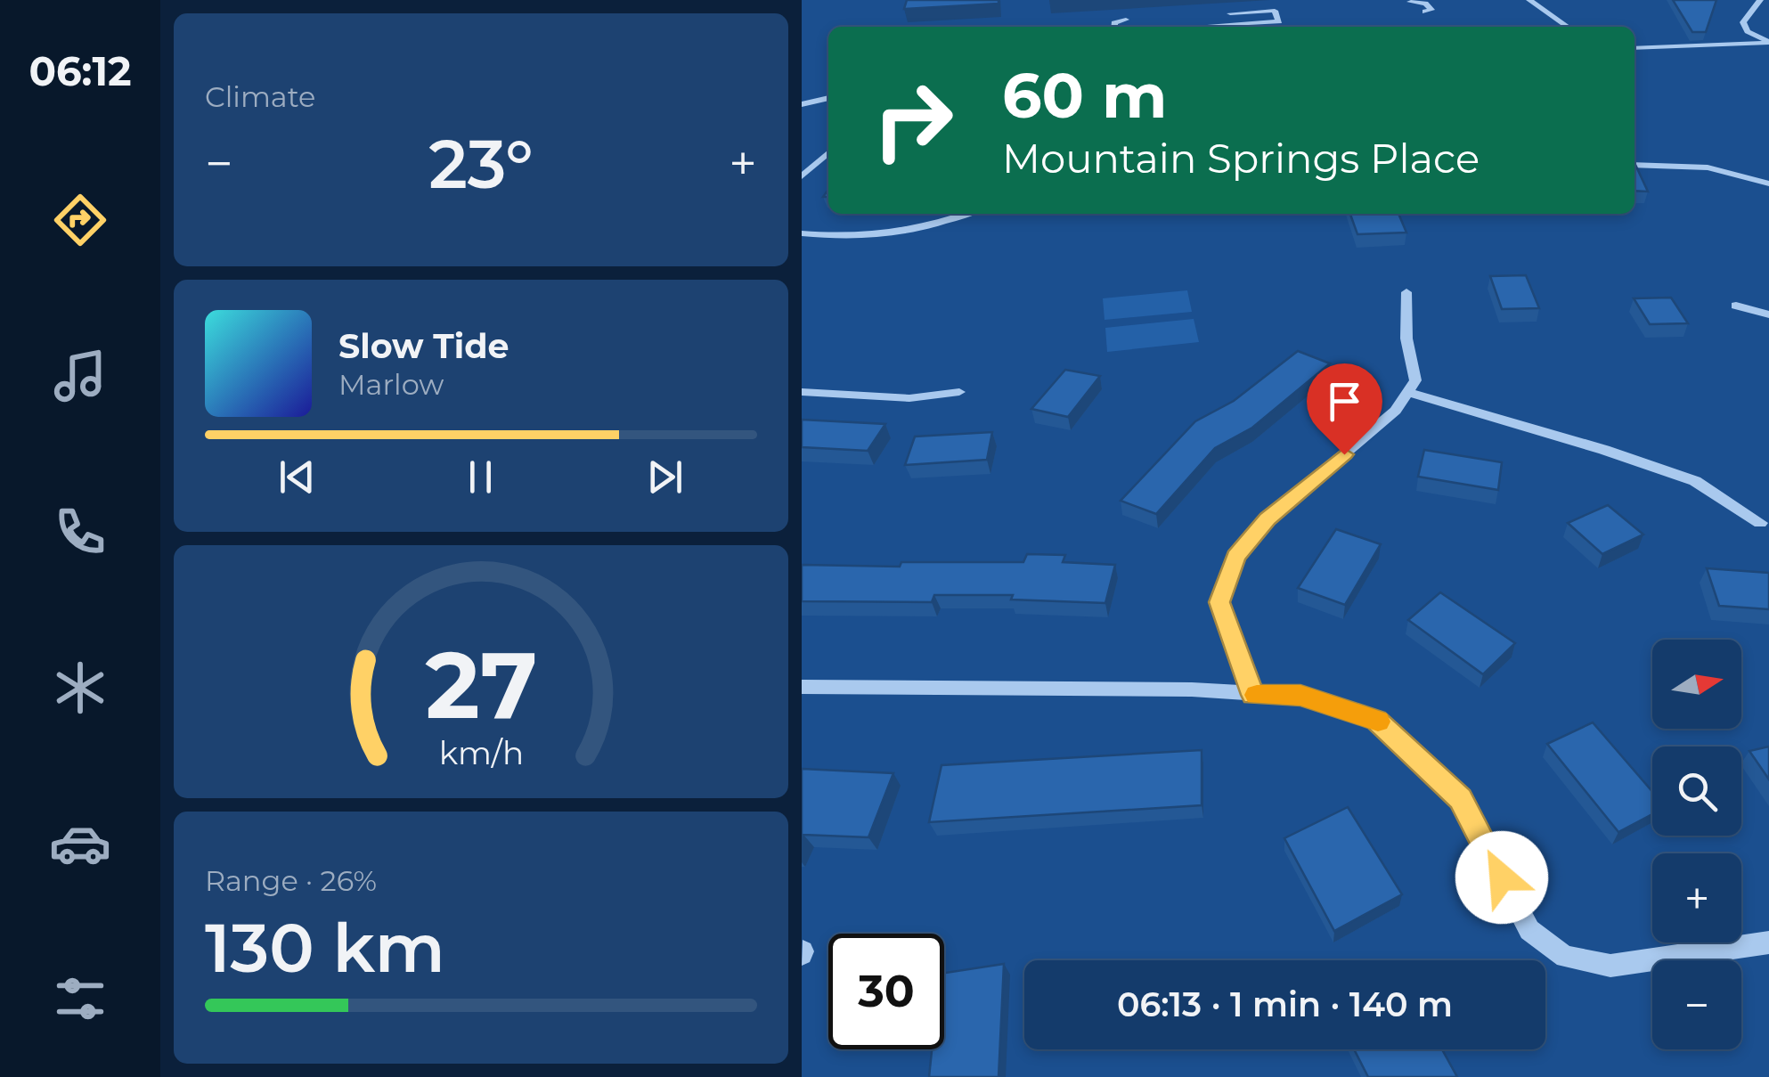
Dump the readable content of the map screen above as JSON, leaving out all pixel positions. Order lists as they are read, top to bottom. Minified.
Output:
{"north":"right","page":{"tabs":"06:12","tile":["Climate",["Range · 26%","130 km"]],"turn":["60 m","Mountain Springs Place"],"heat":["−","23°","+"],"song":["Slow Tide","Marlow"],"map_buttons":["+","−"],"limit":"30","trip":"06:13 · 1 min · 140 m","gauge":["27","km/h"]}}
